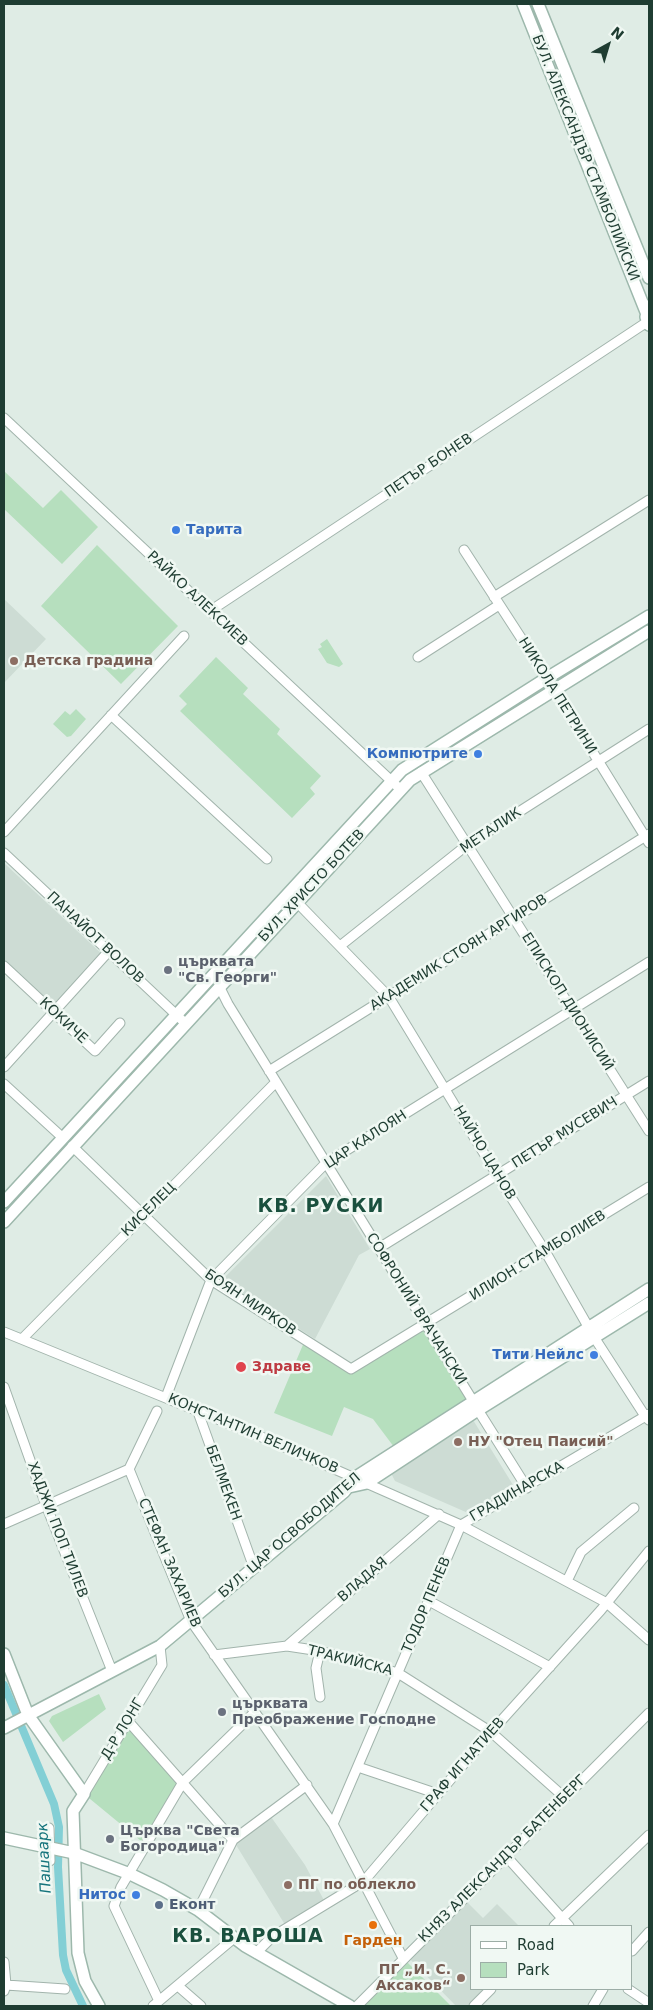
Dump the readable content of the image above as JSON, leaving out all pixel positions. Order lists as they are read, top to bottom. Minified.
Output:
{"streets":{"main road":["БУЛ. АЛЕКСАНДЪР СТАМБОЛИЙСКИ","БУЛ. ХРИСТО БОТЕВ","БУЛ. ЦАР ОСВОБОДИТЕЛ"],"street":["ПЕТЪР БОНЕВ","РАЙКО АЛЕКСИЕВ","НИКОЛА ПЕТРИНИ","МЕТАЛИК","ПАНАЙОТ ВОЛОВ","АКАДЕМИК СТОЯН АРГИРОВ","ЕПИСКОП ДИОНИСИЙ","КОКИЧЕ","ПЕТЪР МУСЕВИЧ","ЦАР КАЛОЯН","НАЙЧО ЦАНОВ","КИСЕЛЕЦ","ИЛИОН СТАМБОЛИЕВ","БОЯН МИРКОВ","СОФРОНИЙ ВРАЧАНСКИ","КОНСТАНТИН ВЕЛИЧКОВ","БЕЛМЕКЕН","ГРАДИНАРСКА","ХАДЖИ ПОП ТИЛЕВ","СТЕФАН ЗАХАРИЕВ","ВЛАДАЯ","ТОДОР ПЕНЕВ","ТРАКИЙСКА","Д-Р ЛОНГ","ГРАФ ИГНАТИЕВ","КНЯЗ АЛЕКСАНДЪР БАТЕНБЕРГ"]},"crossings":[["БУЛ. АЛЕКСАНДЪР СТАМБОЛИЙСКИ","ПЕТЪР БОНЕВ"],["ПЕТЪР БОНЕВ","РАЙКО АЛЕКСИЕВ"],["РАЙКО АЛЕКСИЕВ","БУЛ. ХРИСТО БОТЕВ"],["НИКОЛА ПЕТРИНИ","МЕТАЛИК"],["НИКОЛА ПЕТРИНИ","БУЛ. ХРИСТО БОТЕВ"],["НИКОЛА ПЕТРИНИ","АКАДЕМИК СТОЯН АРГИРОВ"],["МЕТАЛИК","ЕПИСКОП ДИОНИСИЙ"],["МЕТАЛИК","НАЙЧО ЦАНОВ"],["БУЛ. ХРИСТО БОТЕВ","ПАНАЙОТ ВОЛОВ"],["БУЛ. ХРИСТО БОТЕВ","ЕПИСКОП ДИОНИСИЙ"],["БУЛ. ХРИСТО БОТЕВ","НАЙЧО ЦАНОВ"],["БУЛ. ХРИСТО БОТЕВ","БОЯН МИРКОВ"],["БУЛ. ХРИСТО БОТЕВ","СОФРОНИЙ ВРАЧАНСКИ"],["АКАДЕМИК СТОЯН АРГИРОВ","ЕПИСКОП ДИОНИСИЙ"],["АКАДЕМИК СТОЯН АРГИРОВ","НАЙЧО ЦАНОВ"],["АКАДЕМИК СТОЯН АРГИРОВ","СОФРОНИЙ ВРАЧАНСКИ"],["ЕПИСКОП ДИОНИСИЙ","ПЕТЪР МУСЕВИЧ"],["ЕПИСКОП ДИОНИСИЙ","ЦАР КАЛОЯН"],["ПЕТЪР МУСЕВИЧ","НАЙЧО ЦАНОВ"],["ПЕТЪР МУСЕВИЧ","СОФРОНИЙ ВРАЧАНСКИ"],["ЦАР КАЛОЯН","НАЙЧО ЦАНОВ"],["ЦАР КАЛОЯН","БОЯН МИРКОВ"],["ЦАР КАЛОЯН","СОФРОНИЙ ВРАЧАНСКИ"],["ЦАР КАЛОЯН","КОНСТАНТИН ВЕЛИЧКОВ"],["НАЙЧО ЦАНОВ","ИЛИОН СТАМБОЛИЕВ"],["НАЙЧО ЦАНОВ","ГРАДИНАРСКА"],["НАЙЧО ЦАНОВ","БУЛ. ЦАР ОСВОБОДИТЕЛ"],["КИСЕЛЕЦ","БОЯН МИРКОВ"],["КИСЕЛЕЦ","СОФРОНИЙ ВРАЧАНСКИ"],["КИСЕЛЕЦ","КОНСТАНТИН ВЕЛИЧКОВ"],["ИЛИОН СТАМБОЛИЕВ","БОЯН МИРКОВ"],["ИЛИОН СТАМБОЛИЕВ","СОФРОНИЙ ВРАЧАНСКИ"],["БОЯН МИРКОВ","СОФРОНИЙ ВРАЧАНСКИ"],["СОФРОНИЙ ВРАЧАНСКИ","ГРАДИНАРСКА"],["СОФРОНИЙ ВРАЧАНСКИ","БУЛ. ЦАР ОСВОБОДИТЕЛ"],["КОНСТАНТИН ВЕЛИЧКОВ","БЕЛМЕКЕН"],["КОНСТАНТИН ВЕЛИЧКОВ","ГРАДИНАРСКА"],["КОНСТАНТИН ВЕЛИЧКОВ","БУЛ. ЦАР ОСВОБОДИТЕЛ"],["КОНСТАНТИН ВЕЛИЧКОВ","ВЛАДАЯ"],["КОНСТАНТИН ВЕЛИЧКОВ","ТОДОР ПЕНЕВ"],["КОНСТАНТИН ВЕЛИЧКОВ","ГРАФ ИГНАТИЕВ"],["БЕЛМЕКЕН","БУЛ. ЦАР ОСВОБОДИТЕЛ"],["ГРАДИНАРСКА","ТОДОР ПЕНЕВ"],["ХАДЖИ ПОП ТИЛЕВ","БУЛ. ЦАР ОСВОБОДИТЕЛ"],["БУЛ. ЦАР ОСВОБОДИТЕЛ","СТЕФАН ЗАХАРИЕВ"],["БУЛ. ЦАР ОСВОБОДИТЕЛ","Д-Р ЛОНГ"],["СТЕФАН ЗАХАРИЕВ","ТОДОР ПЕНЕВ"],["СТЕФАН ЗАХАРИЕВ","ТРАКИЙСКА"],["СТЕФАН ЗАХАРИЕВ","ГРАФ ИГНАТИЕВ"],["СТЕФАН ЗАХАРИЕВ","КНЯЗ АЛЕКСАНДЪР БАТЕНБЕРГ"],["ВЛАДАЯ","ТРАКИЙСКА"],["ТОДОР ПЕНЕВ","ТРАКИЙСКА"],["ТРАКИЙСКА","ГРАФ ИГНАТИЕВ"],["ТРАКИЙСКА","КНЯЗ АЛЕКСАНДЪР БАТЕНБЕРГ"]],"districts":["КВ. РУСКИ","КВ. ВАРОША"],"water":["Пашаарк"],"places":["Тарита","Детска градина","Компютрите","църквата \"Св. Георги\"","Тити Нейлс","Здраве","НУ \"Отец Паисий\"","църквата Преображение Господне","Църква \"Света Богородица\"","ПГ по облекло","Нитос","Еконт","Гарден","ПГ „И. С. Аксаков“"],"legend":["Road","Park"],"north":"top right"}
